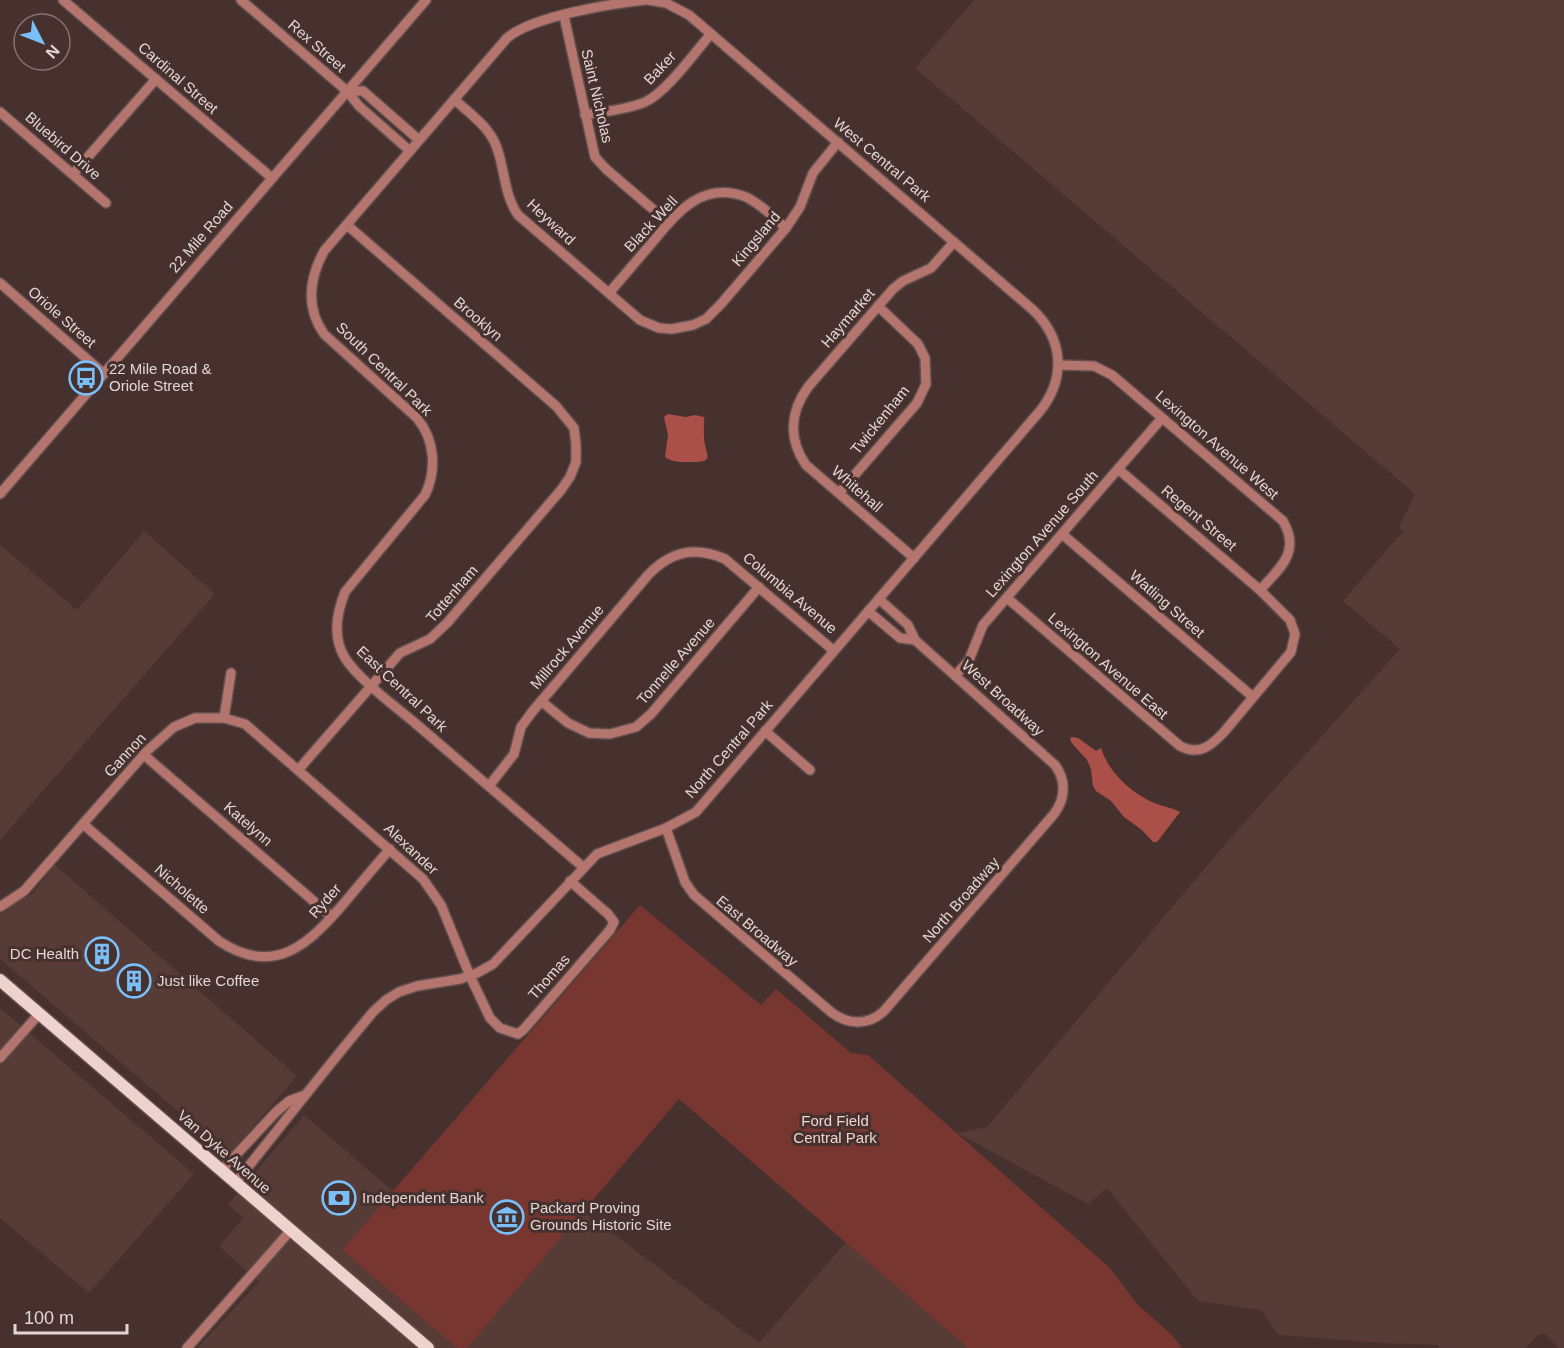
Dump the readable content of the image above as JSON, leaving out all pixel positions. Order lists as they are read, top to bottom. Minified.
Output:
{"streets":{"main road":["Van Dyke Avenue"],"street":["Rex Street","Baker","Cardinal Street","Saint Nicholas","Bluebird Drive","West Central Park","Heyward","Black Well","22 Mile Road","Kingsland","Oriole Street","Haymarket","Brooklyn","South Central Park","Twickenham","Lexington Avenue West","Whitehall","Regent Street","Lexington Avenue South","Columbia Avenue","Tottenham","Watling Street","Millrock Avenue","Tonnelle Avenue","Lexington Avenue East","East Central Park","West Broadway","North Central Park","Gannon","Katelynn","Alexander","Nicholette","North Broadway","Ryder","East Broadway","Thomas"]},"crossings":[["Rex Street","22 Mile Road"],["Baker","Saint Nicholas"],["Baker","West Central Park"],["Cardinal Street","22 Mile Road"],["Saint Nicholas","Black Well"],["Saint Nicholas","South Central Park"],["West Central Park","Kingsland"],["West Central Park","Haymarket"],["West Central Park","South Central Park"],["West Central Park","Lexington Avenue West"],["West Central Park","North Central Park"],["Heyward","Black Well"],["Heyward","Kingsland"],["Heyward","South Central Park"],["Black Well","Kingsland"],["22 Mile Road","Oriole Street"],["Haymarket","Twickenham"],["Haymarket","Whitehall"],["Brooklyn","South Central Park"],["Brooklyn","Tottenham"],["South Central Park","East Central Park"],["Twickenham","Whitehall"],["Lexington Avenue West","Regent Street"],["Lexington Avenue West","Lexington Avenue South"],["Whitehall","North Central Park"],["Regent Street","Lexington Avenue South"],["Regent Street","Watling Street"],["Regent Street","Lexington Avenue East"],["Lexington Avenue South","Watling Street"],["Lexington Avenue South","Lexington Avenue East"],["Lexington Avenue South","West Broadway"],["Columbia Avenue","Millrock Avenue"],["Columbia Avenue","Tonnelle Avenue"],["Columbia Avenue","North Central Park"],["Tottenham","East Central Park"],["Tottenham","Gannon"],["Tottenham","Alexander"],["Watling Street","Lexington Avenue East"],["Millrock Avenue","Tonnelle Avenue"],["Millrock Avenue","East Central Park"],["East Central Park","North Central Park"],["West Broadway","North Central Park"],["West Broadway","North Broadway"],["North Central Park","Alexander"],["North Central Park","East Broadway"],["North Central Park","Thomas"],["North Central Park","Van Dyke Avenue"],["Gannon","Katelynn"],["Gannon","Alexander"],["Gannon","Nicholette"],["Katelynn","Ryder"],["Alexander","Ryder"],["Alexander","Thomas"],["Nicholette","Ryder"],["North Broadway","East Broadway"]],"parks":["Ford Field Central Park"],"places":{"bus stop":["22 Mile Road & Oriole Street"],"building":["DC Health","Just like Coffee"],"bank":["Independent Bank"],"museum":["Packard Proving Grounds Historic Site"]},"scale_bar":"100 m","north":"bottom right"}
